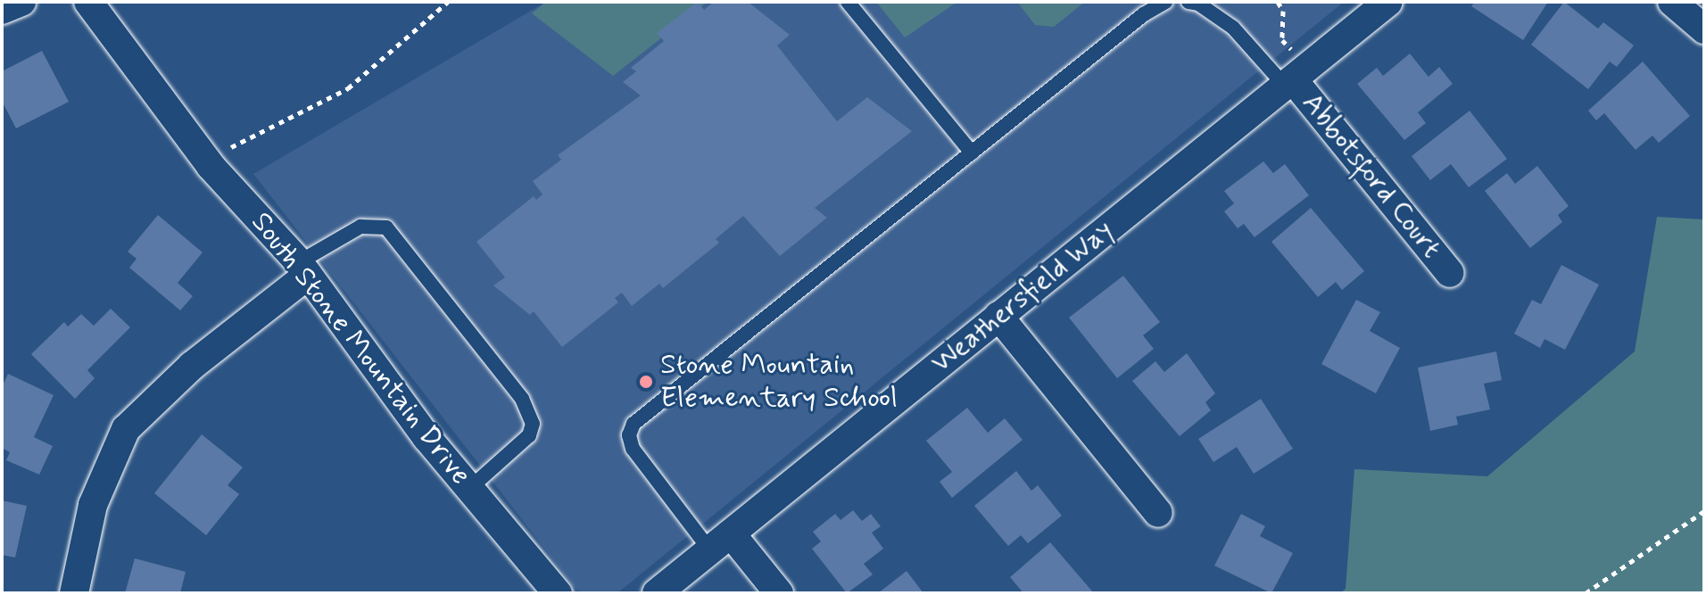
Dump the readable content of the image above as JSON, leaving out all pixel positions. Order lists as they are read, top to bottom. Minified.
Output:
{"streets":{"street":["Abbotsford Court","Weathersfield Way","South Stone Mountain Drive"]},"crossings":[["Abbotsford Court","Weathersfield Way"]],"places":["Stone Mountain Elementary School"]}
